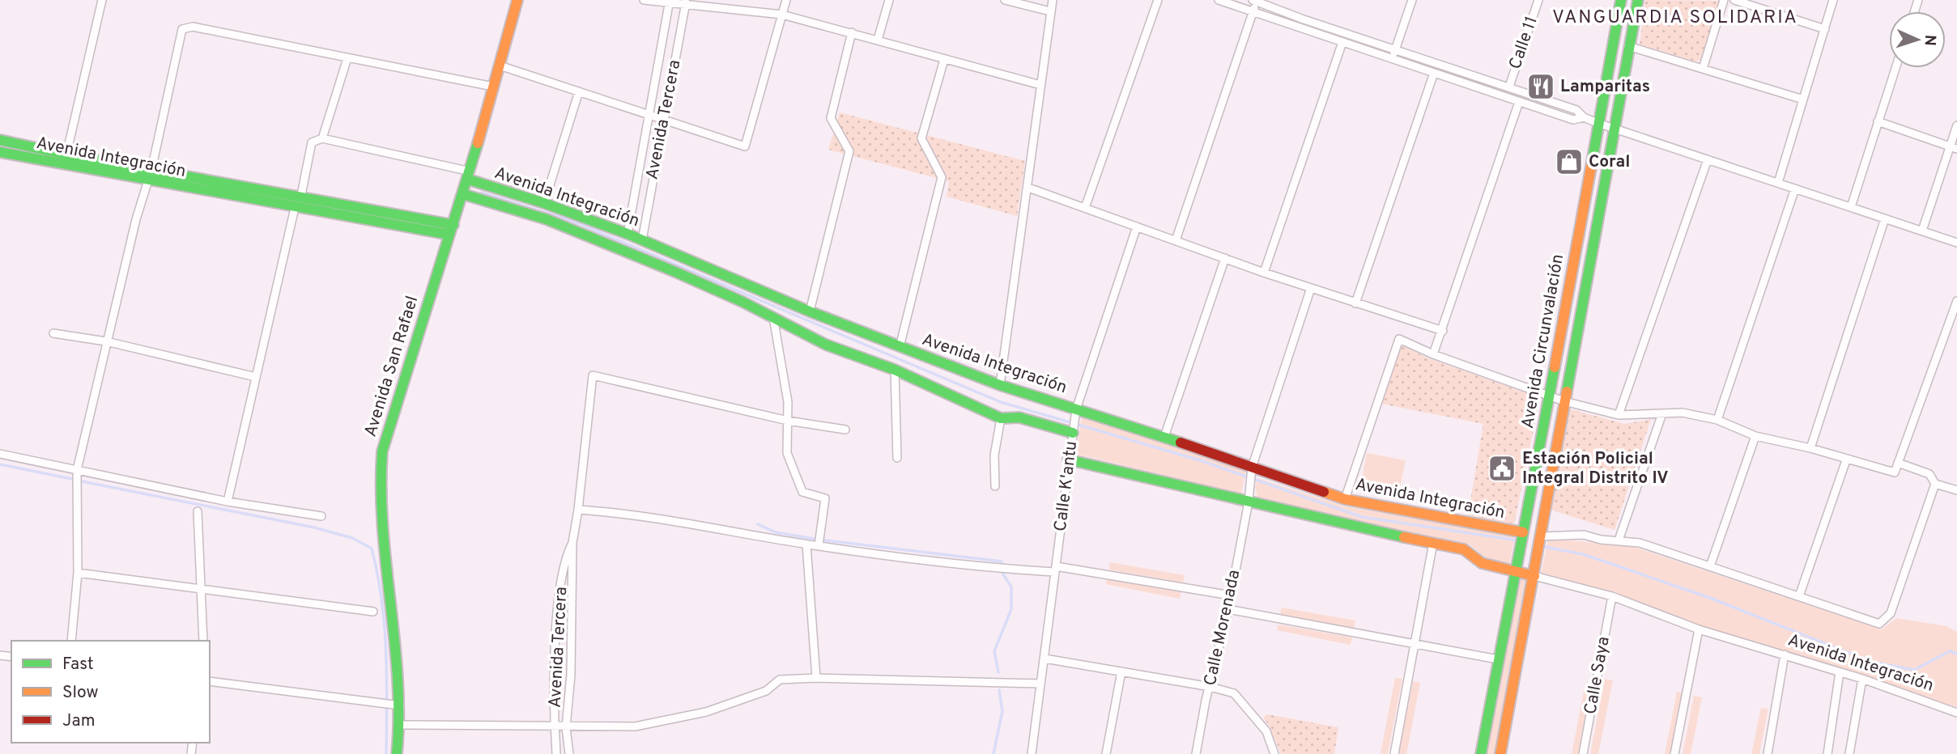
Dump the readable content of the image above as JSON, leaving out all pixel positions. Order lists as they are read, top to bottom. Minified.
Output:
{"streets":{"street":["Calle 11","Avenida Tercera","Avenida Integración","Avenida Circunvalación","Avenida San Rafael","Calle K'antu","Calle Morenada","Calle Saya"]},"crossings":[["Avenida Tercera","Avenida Integración"],["Avenida Integración","Avenida Circunvalación"],["Avenida Integración","Avenida San Rafael"],["Avenida Integración","Calle K'antu"],["Avenida Integración","Calle Morenada"],["Avenida Integración","Calle Saya"]],"districts":["VANGUARDIA SOLIDARIA"],"places":{"restaurant":["Lamparitas"],"shop":["Coral"],"public building":["Estación Policial Integral Distrito IV"]},"legend":["Fast","Slow","Jam"],"north":"right"}
